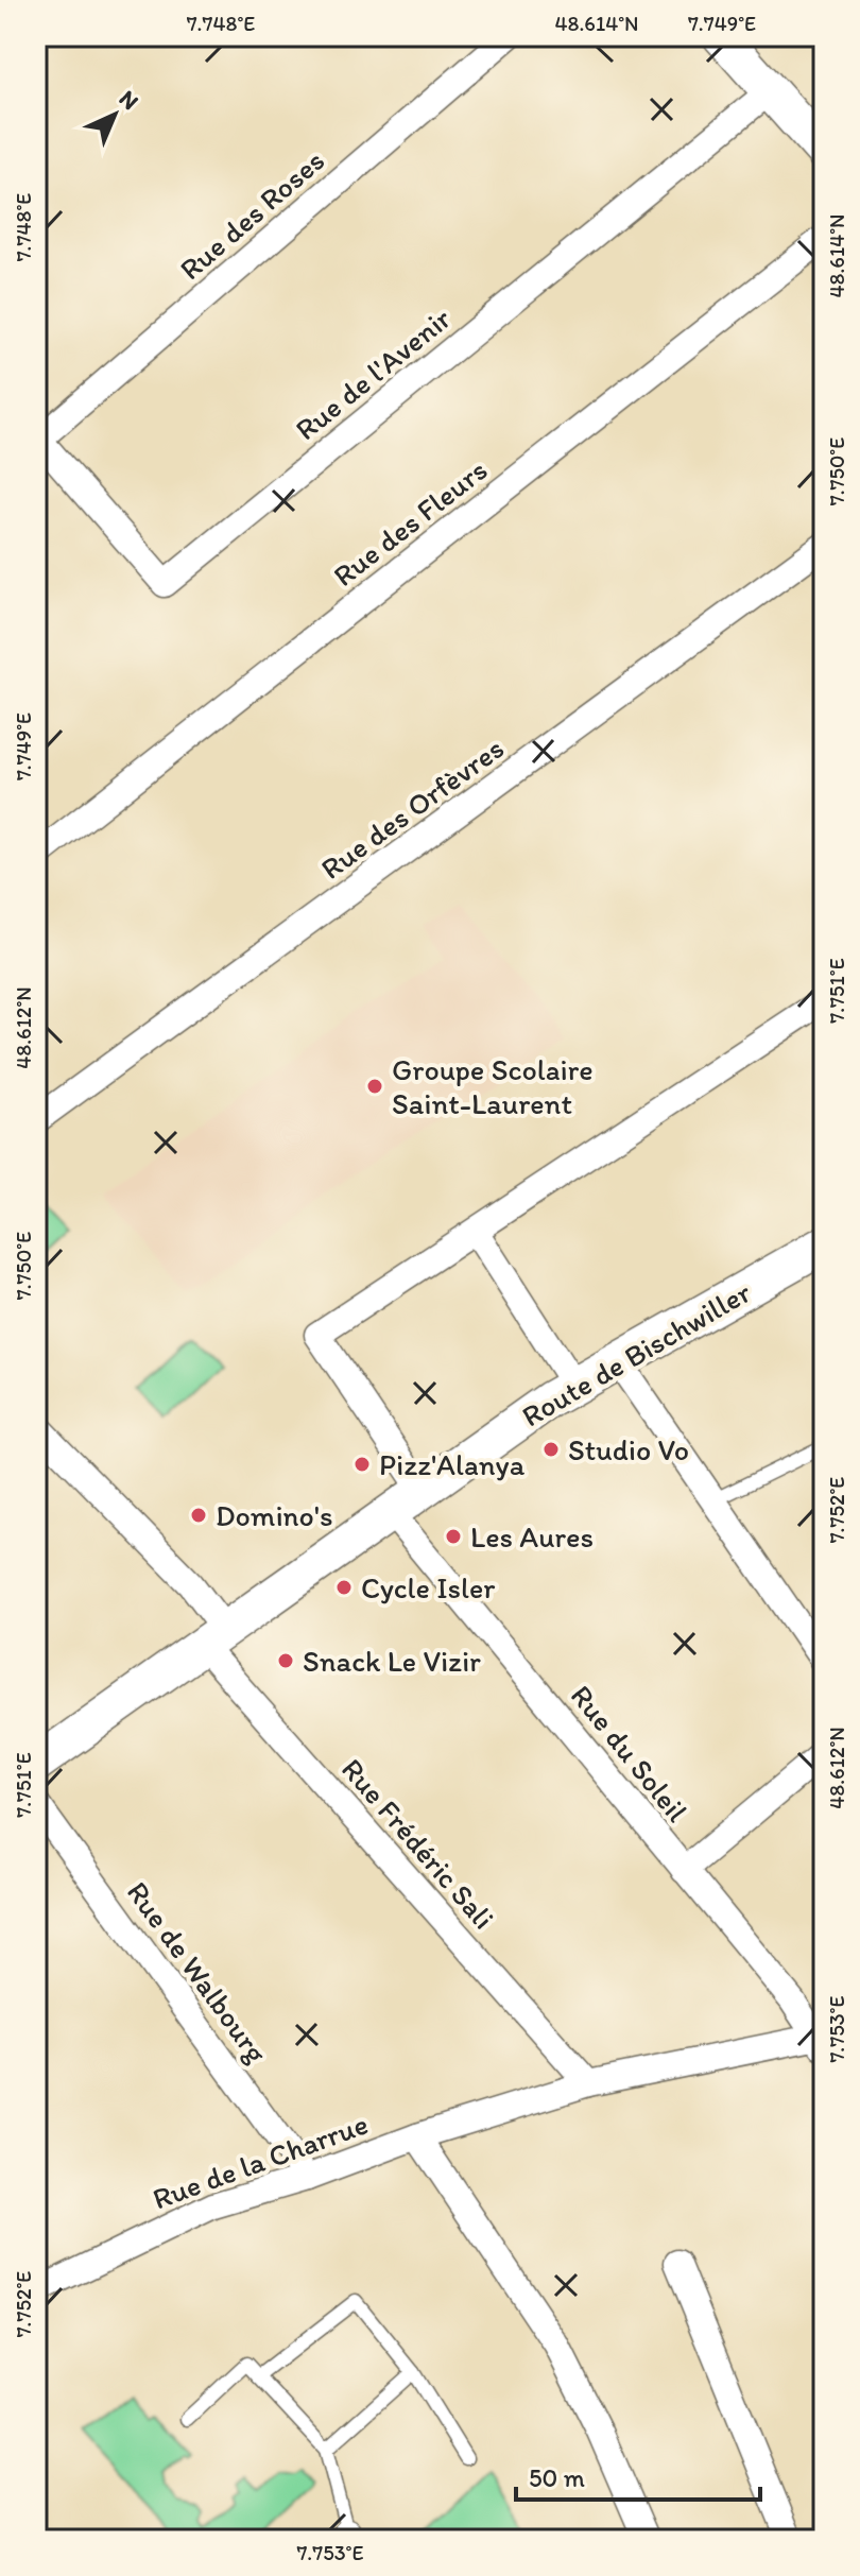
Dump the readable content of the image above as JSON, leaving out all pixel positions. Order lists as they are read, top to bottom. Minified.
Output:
{"streets":{"main road":["Route de Bischwiller"],"street":["Rue des Roses","Rue de l'Avenir","Rue des Fleurs","Rue des Orfèvres","Rue du Soleil","Rue Frédéric Sali","Rue de Walbourg","Rue de la Charrue"]},"crossings":[["Rue des Roses","Rue de l'Avenir"],["Route de Bischwiller","Rue du Soleil"],["Route de Bischwiller","Rue Frédéric Sali"],["Rue du Soleil","Rue de la Charrue"],["Rue Frédéric Sali","Rue de la Charrue"],["Rue de Walbourg","Rue de la Charrue"]],"places":["Groupe Scolaire Saint-Laurent","Studio Vo","Pizz'Alanya","Domino's","Les Aures","Cycle Isler","Snack Le Vizir"],"scale_bar":"50 m","north":"top right","coordinates":["7.748°E","48.614°N","7.749°E","7.750°E","7.751°E","48.612°N","7.752°E","7.753°E"]}
